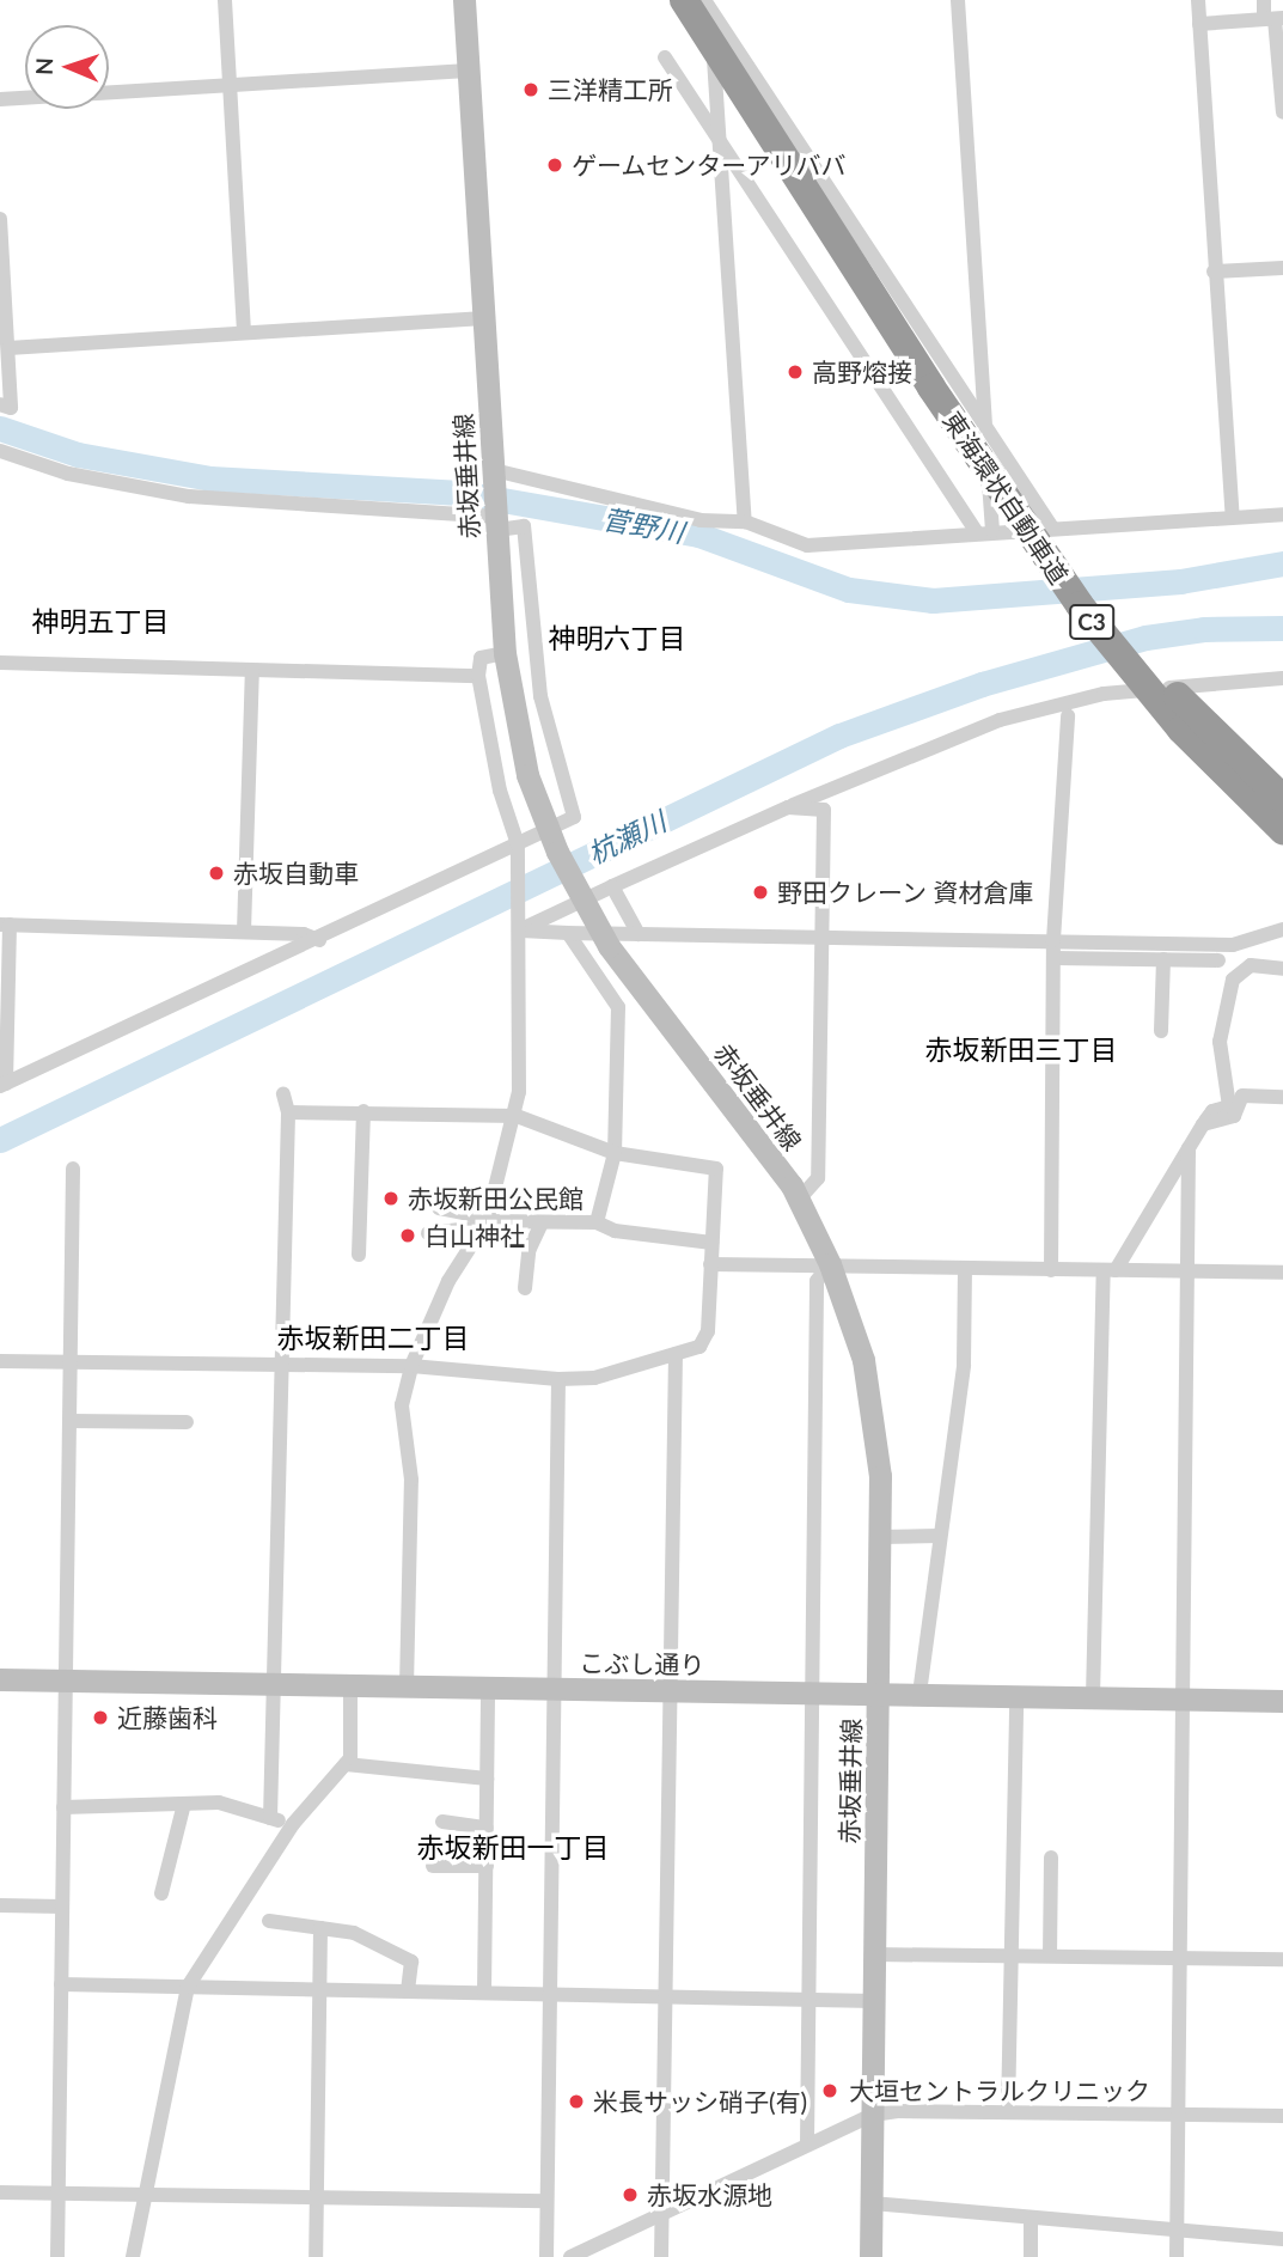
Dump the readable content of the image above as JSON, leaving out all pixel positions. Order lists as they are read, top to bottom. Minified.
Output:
{"streets":{"highway":["東海環状自動車道","C3"],"main road":["赤坂垂井線","こぶし通り"]},"crossings":[["赤坂垂井線","こぶし通り"]],"districts":["神明五丁目","神明六丁目","赤坂新田三丁目","赤坂新田二丁目","赤坂新田一丁目"],"water":["菅野川","杭瀬川"],"places":["三洋精工所","ゲームセンターアリババ","高野熔接","赤坂自動車","野田クレーン 資材倉庫","赤坂新田公民館","白山神社","近藤歯科","大垣セントラルクリニック","米長サッシ硝子(有)","赤坂水源地"],"north":"left"}
